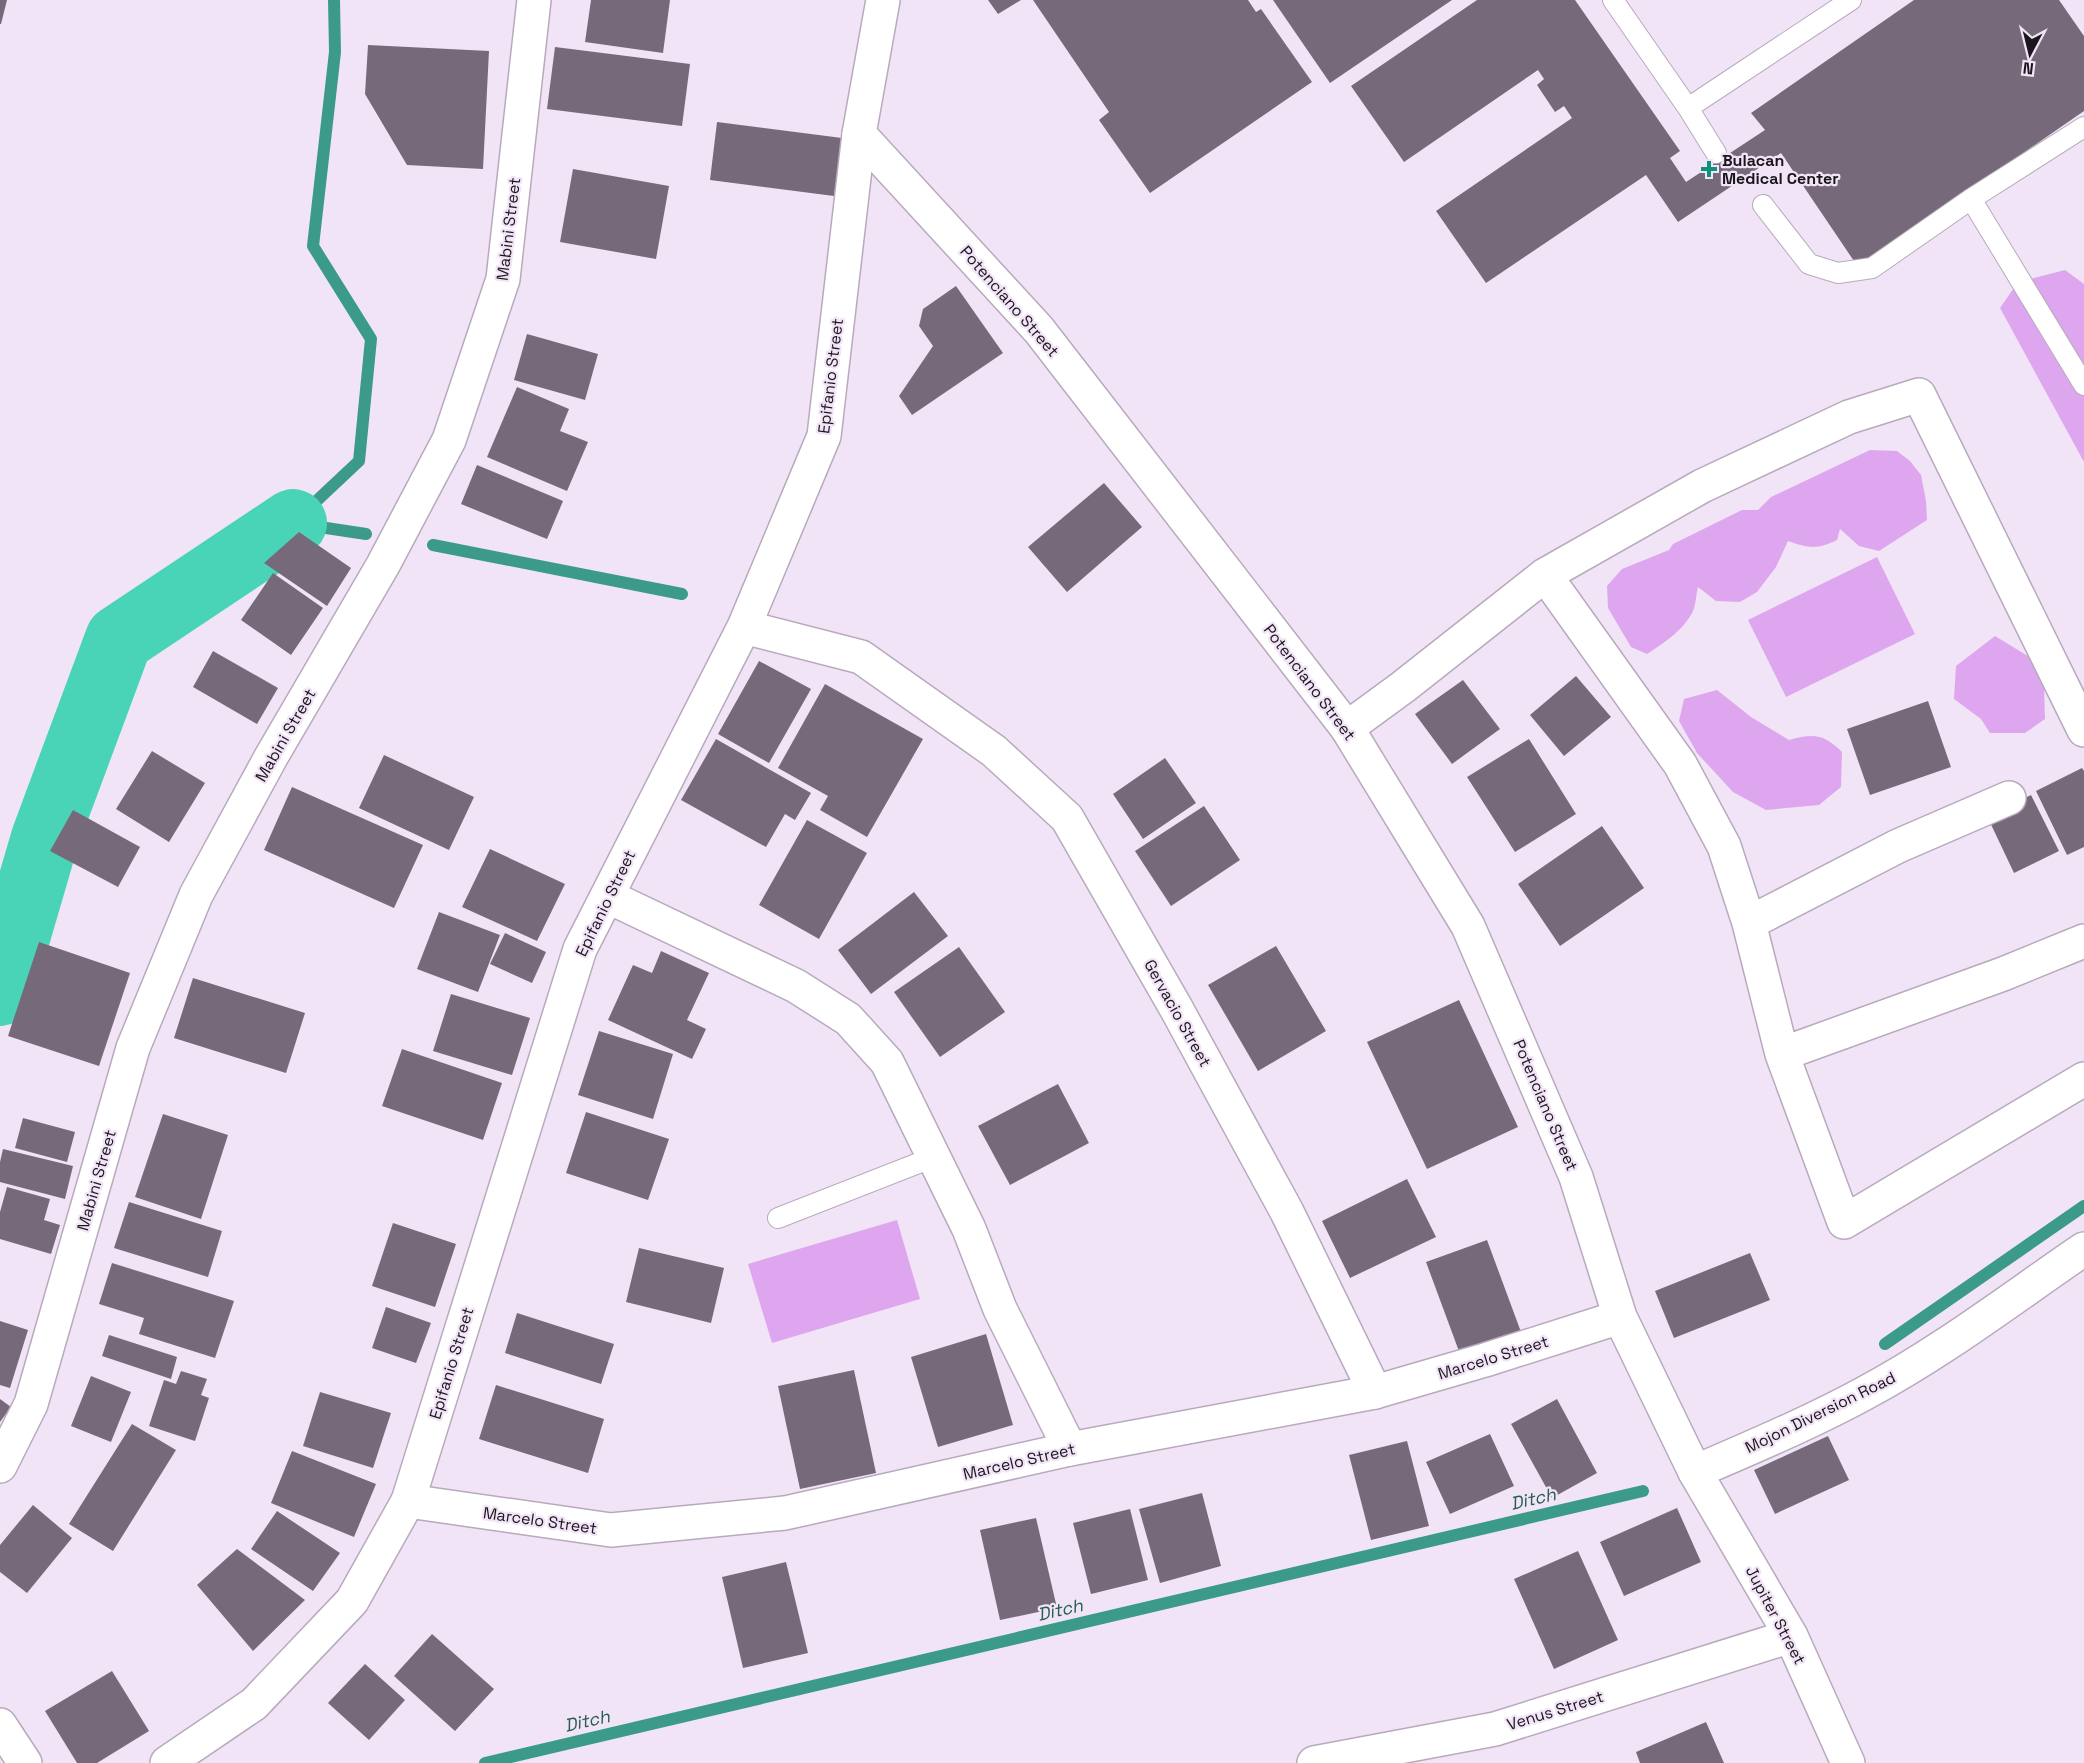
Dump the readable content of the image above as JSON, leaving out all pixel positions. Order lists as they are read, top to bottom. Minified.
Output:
{"streets":{"street":["Mabini Street","Potenciano Street","Epifanio Street","Gervacio Street","Marcelo Street","Mojon Diversion Road","Jupiter Street","Venus Street"]},"crossings":[["Potenciano Street","Epifanio Street"],["Potenciano Street","Marcelo Street"],["Epifanio Street","Gervacio Street"],["Epifanio Street","Marcelo Street"],["Gervacio Street","Marcelo Street"],["Mojon Diversion Road","Jupiter Street"],["Jupiter Street","Venus Street"]],"water":["Ditch"],"places":{"health":["Bulacan Medical Center"]},"north":"bottom"}
